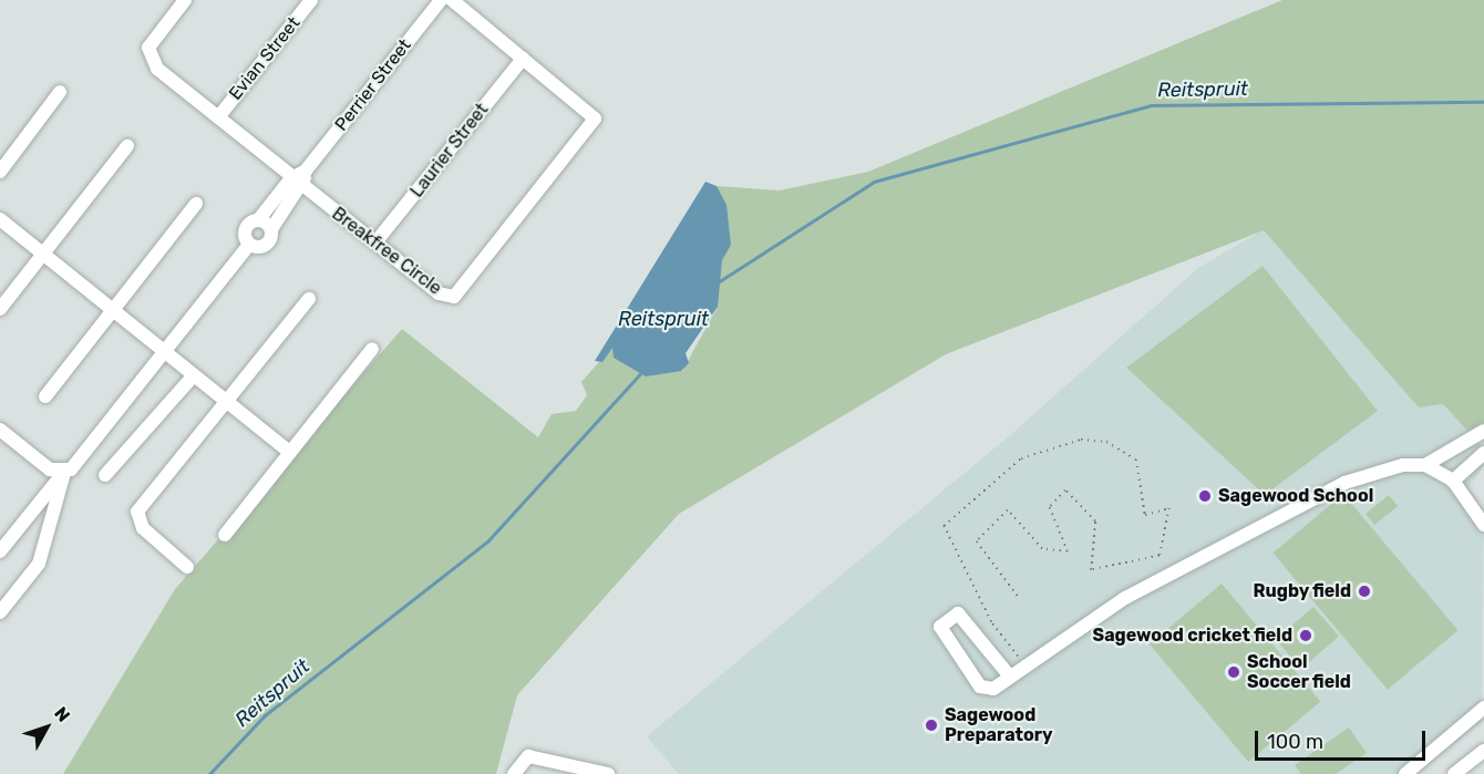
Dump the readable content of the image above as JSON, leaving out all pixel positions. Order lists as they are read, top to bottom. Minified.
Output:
{"streets":{"street":["Evian Street","Perrier Street","Laurier Street","Breakfree Circle"]},"crossings":[["Evian Street","Breakfree Circle"],["Perrier Street","Breakfree Circle"],["Laurier Street","Breakfree Circle"]],"water":["Reitspruit"],"places":["Sagewood School","Rugby field","Sagewood cricket field","School Soccer field","Sagewood Preparatory"],"scale_bar":"100 m","north":"top right"}
